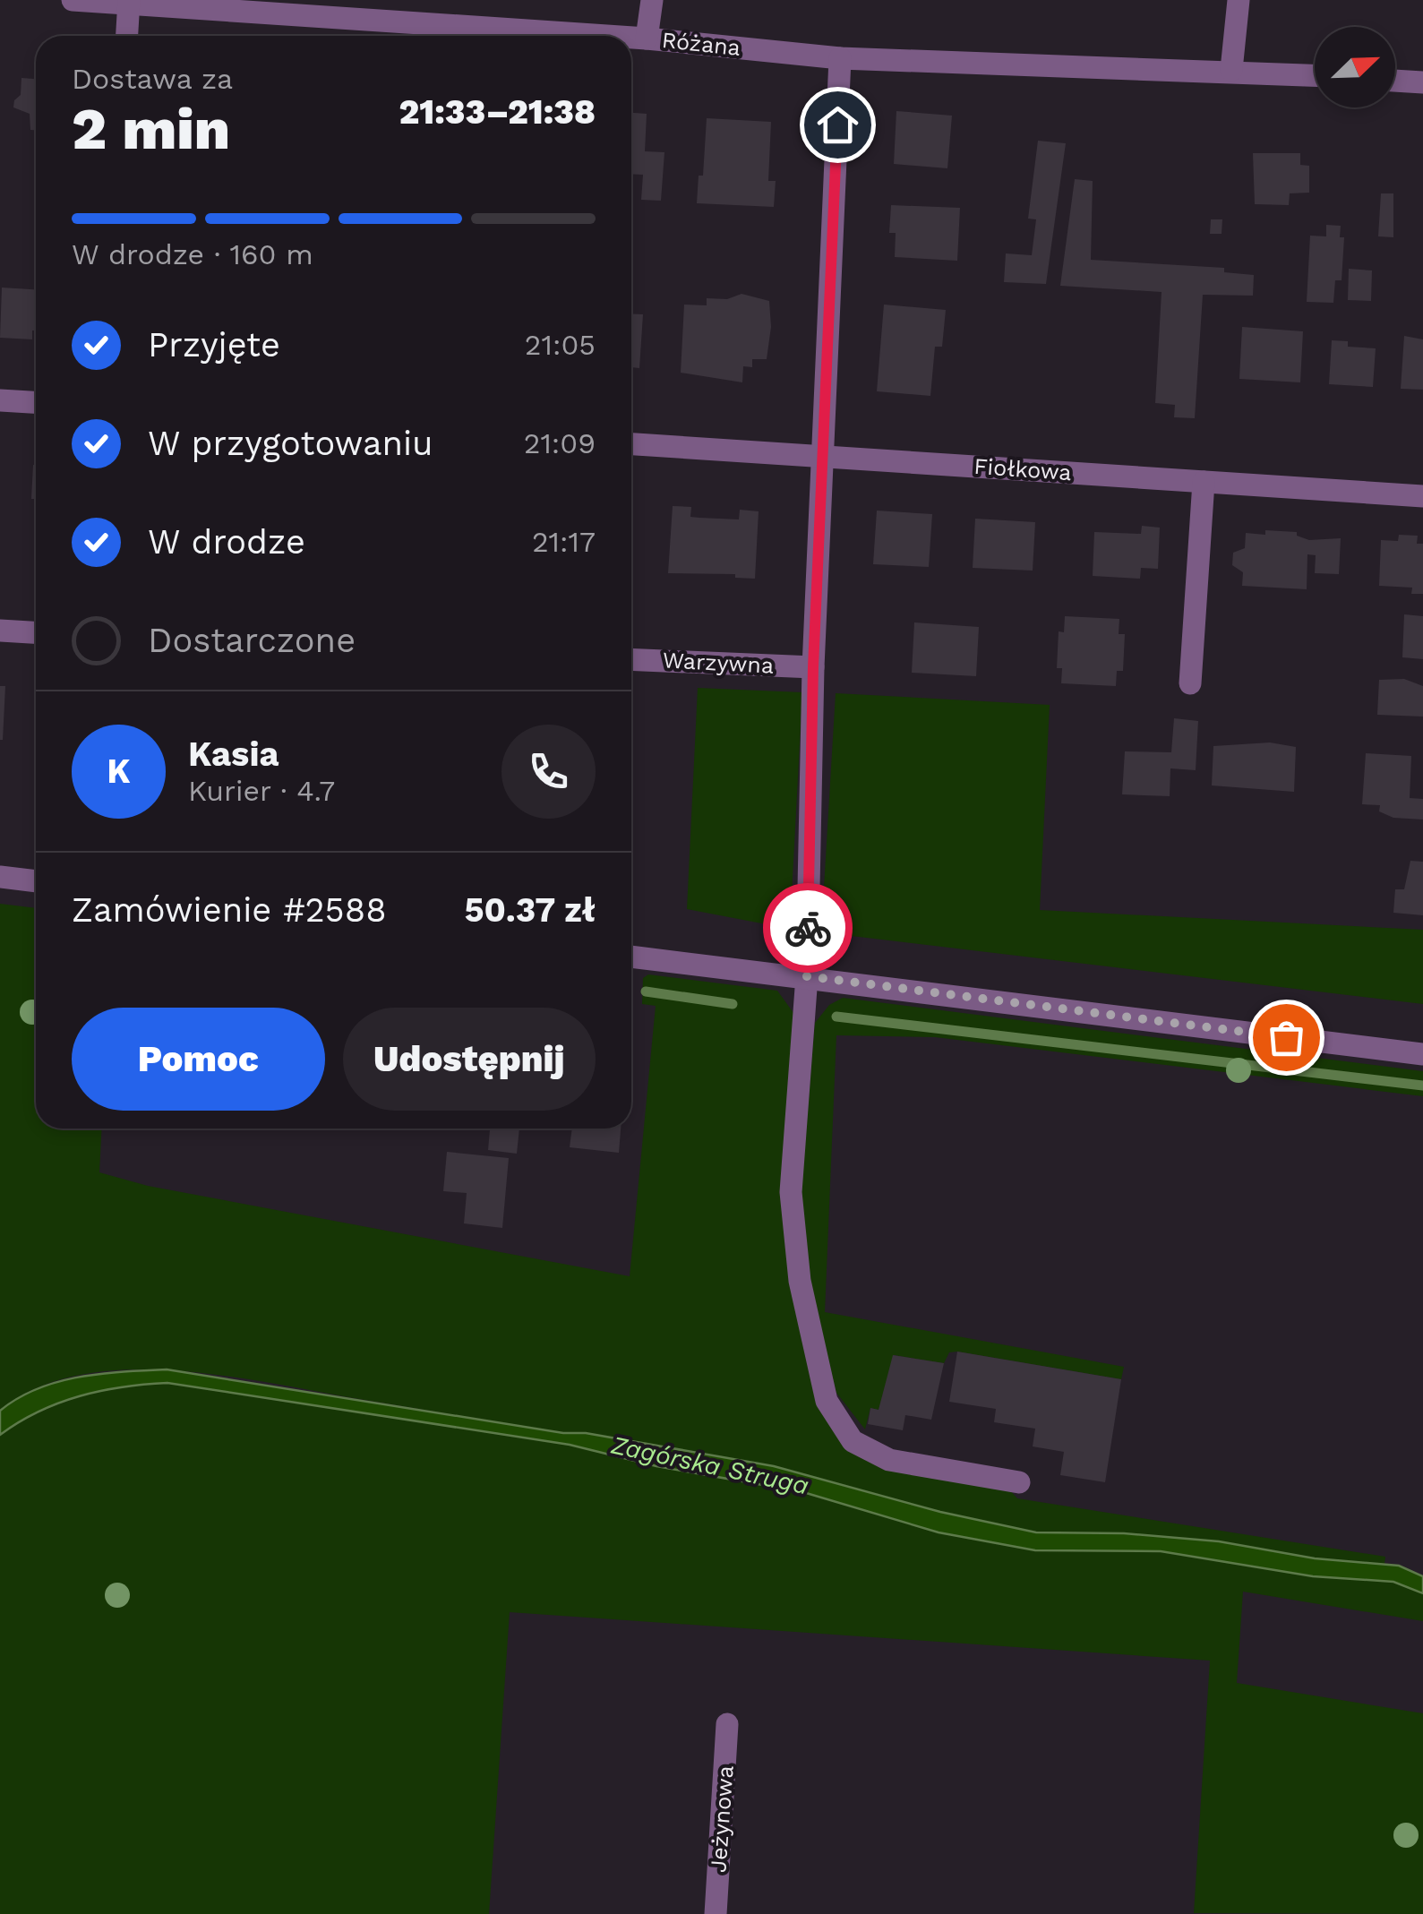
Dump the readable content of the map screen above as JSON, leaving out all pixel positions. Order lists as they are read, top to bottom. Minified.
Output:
{"streets":{"street":["Różana","Fiołkowa","Warzywna","Jeżynowa"]},"water":["Zagórska Struga"],"north":"top right","page":{"heading":["2 min","Dostawa za","21:33–21:38"],"panel":["Kasia","Kurier · 4.7","Zamówienie #2588","50.37 zł"],"bar":"W drodze · 160 m","list":[["Przyjęte","21:05"],["W przygotowaniu","21:09"],["W drodze","21:17"],"Dostarczone"],"round":"K","buttons":["Pomoc","Udostępnij"]}}
